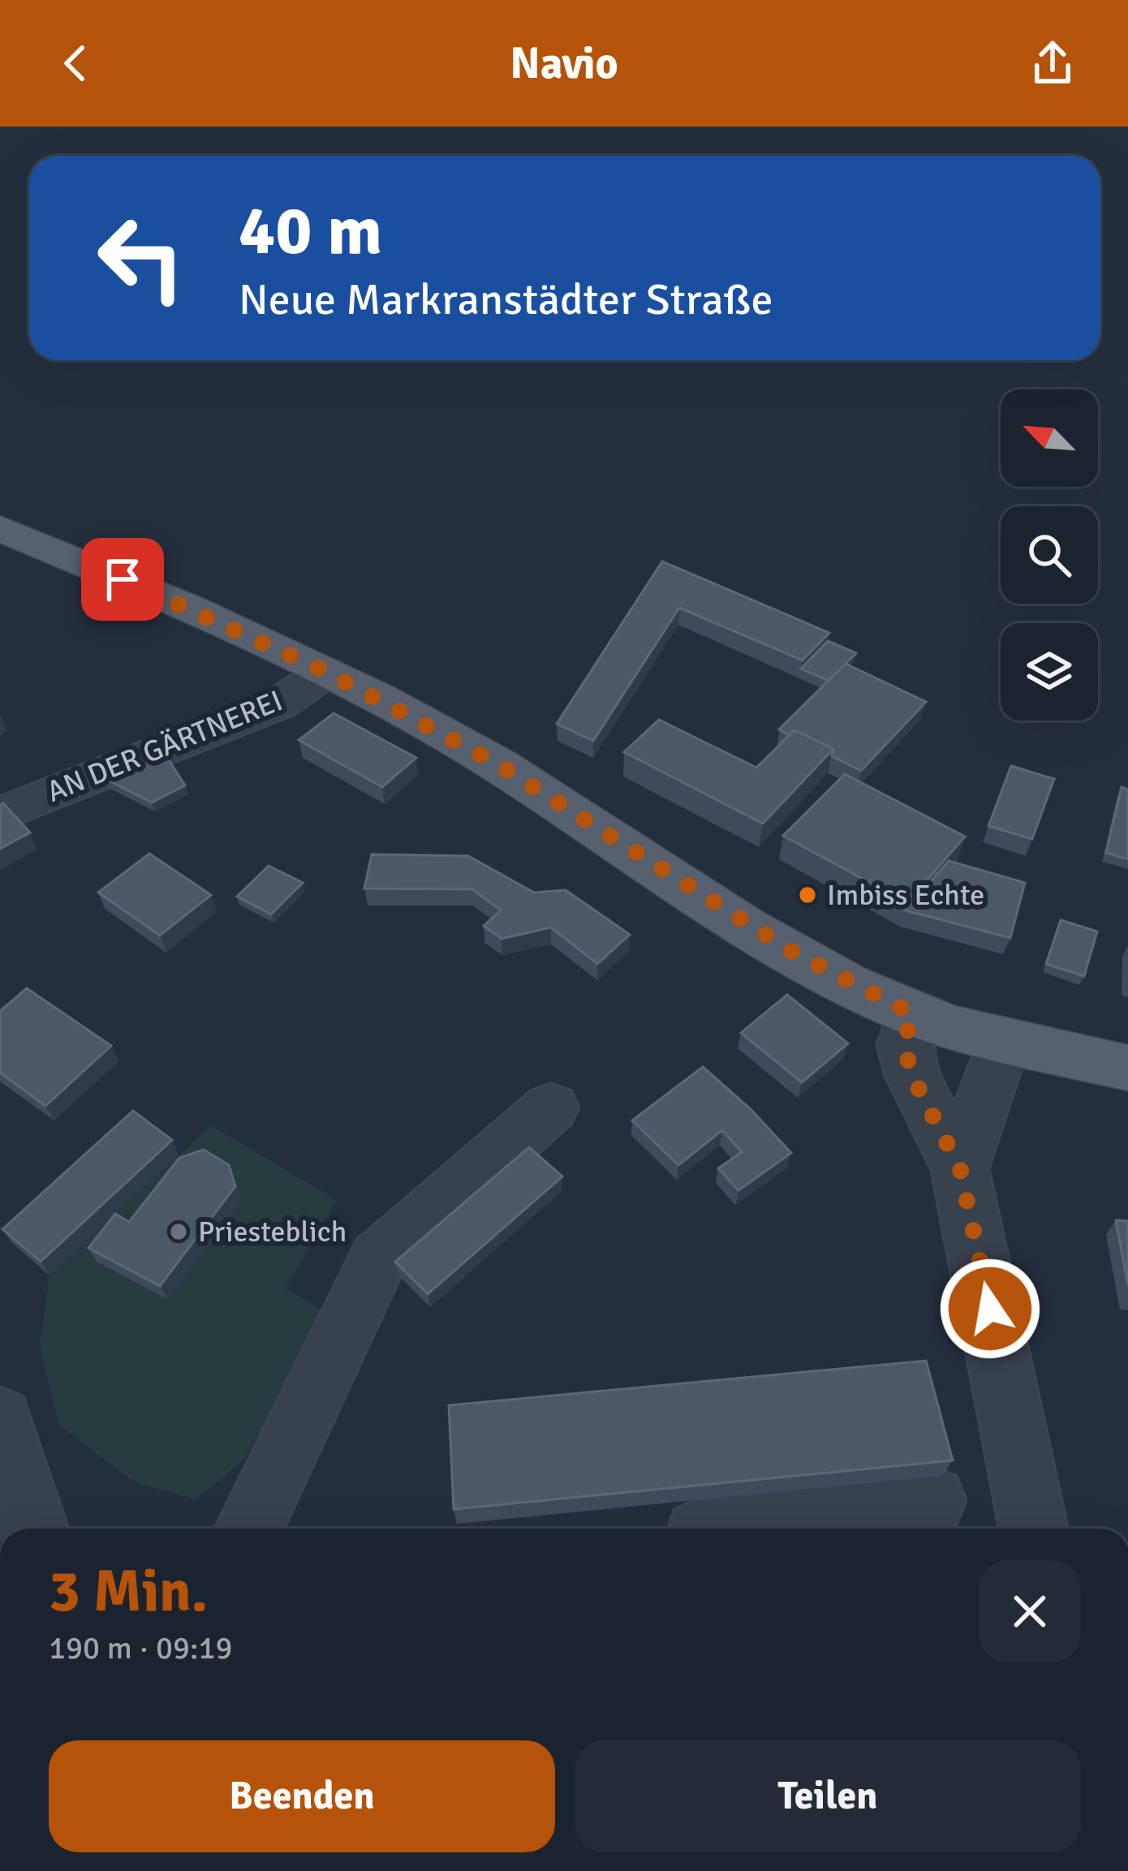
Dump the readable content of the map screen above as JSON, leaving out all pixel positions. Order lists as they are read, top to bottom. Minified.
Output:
{"streets":{"street":["AN DER GÄRTNEREI"]},"places":["Imbiss Echte","Priesteblich"],"north":"top left","page":{"header":"Navio","turn":["40 m","Neue Markranstädter Straße"],"heading":["3 Min.","190 m · 09:19"],"buttons":["Beenden","Teilen"]}}
